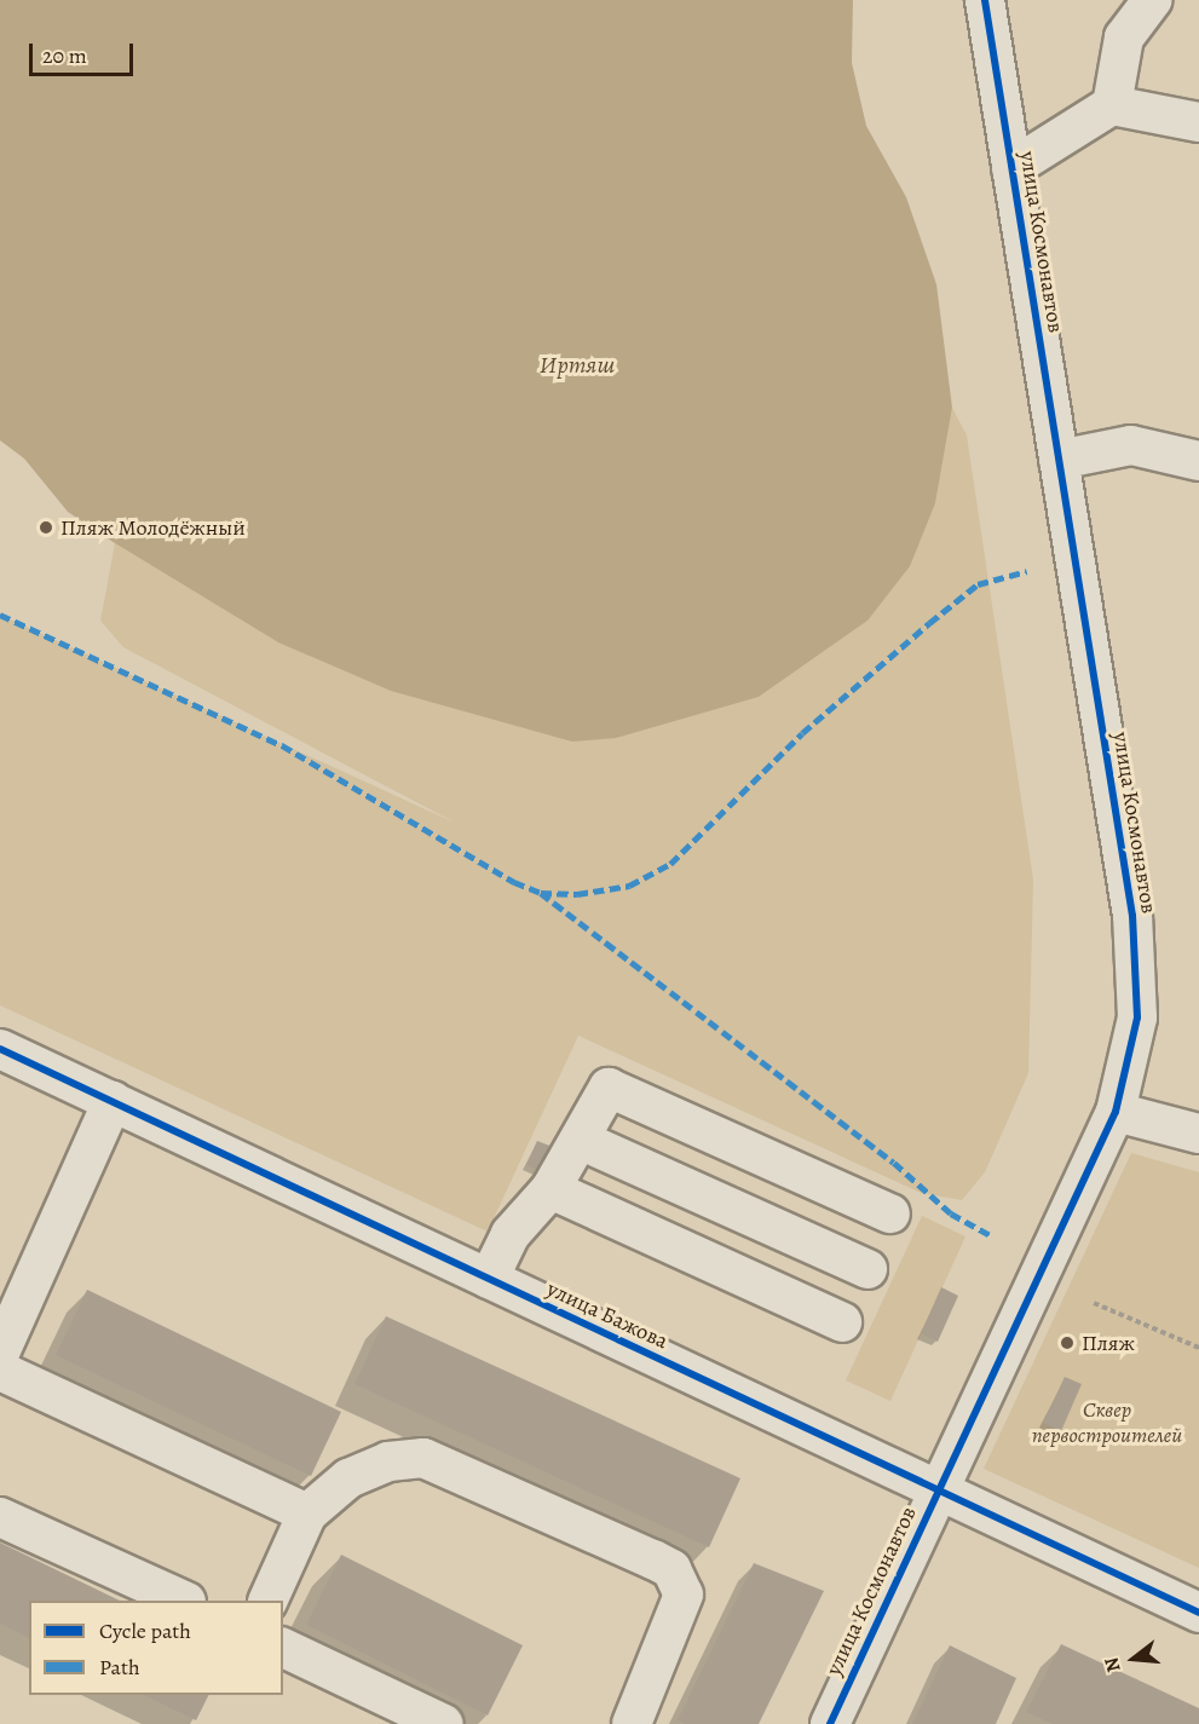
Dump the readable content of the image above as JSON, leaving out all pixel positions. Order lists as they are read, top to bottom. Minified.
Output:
{"streets":{"street":["улица Космонавтов","улица Бажова"]},"crossings":[["улица Космонавтов","улица Бажова"]],"water":["Иртяш"],"parks":["Сквер первостроителей"],"places":["Пляж Молодёжный","Пляж"],"legend":["Cycle path","Path"],"scale_bar":"20 m","north":"left"}
